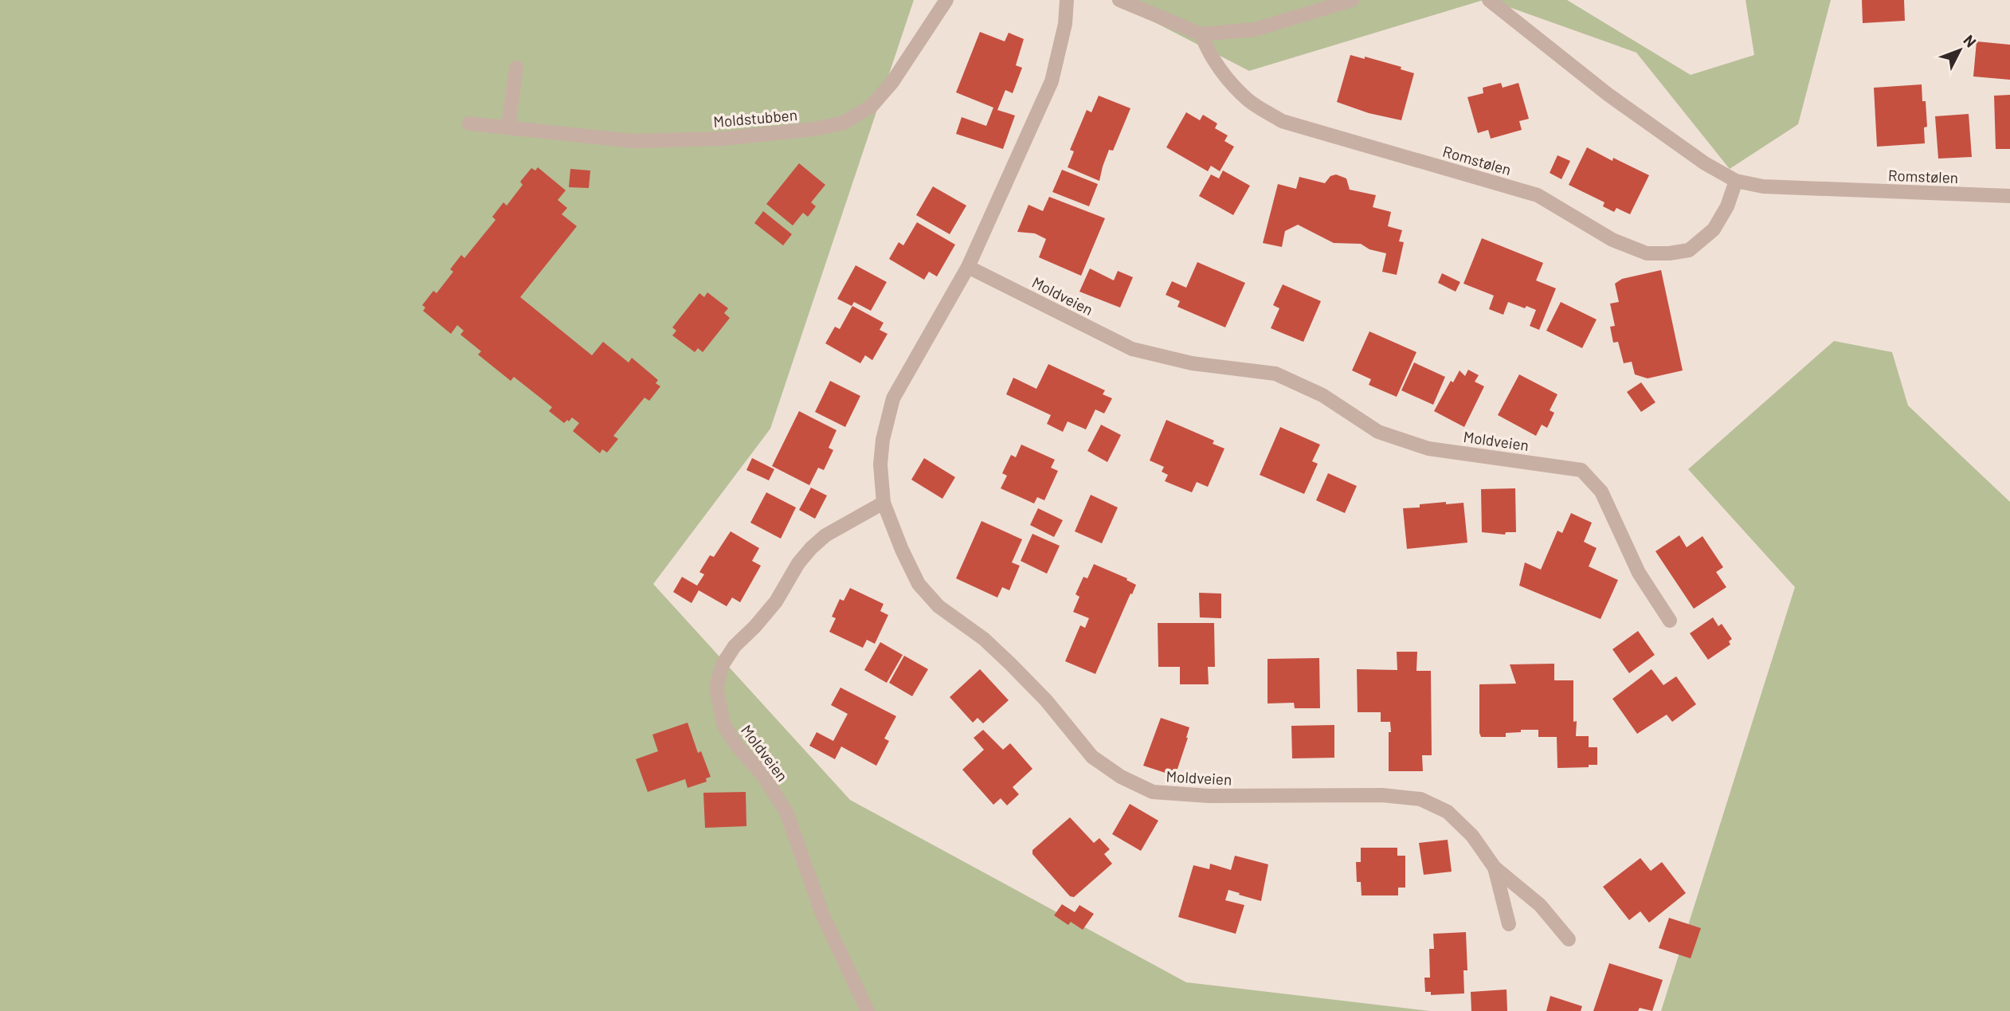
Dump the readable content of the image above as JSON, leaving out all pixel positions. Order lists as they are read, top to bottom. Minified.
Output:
{"streets":{"street":["Moldstubben","Romstølen","Moldveien"]},"north":"top right"}
